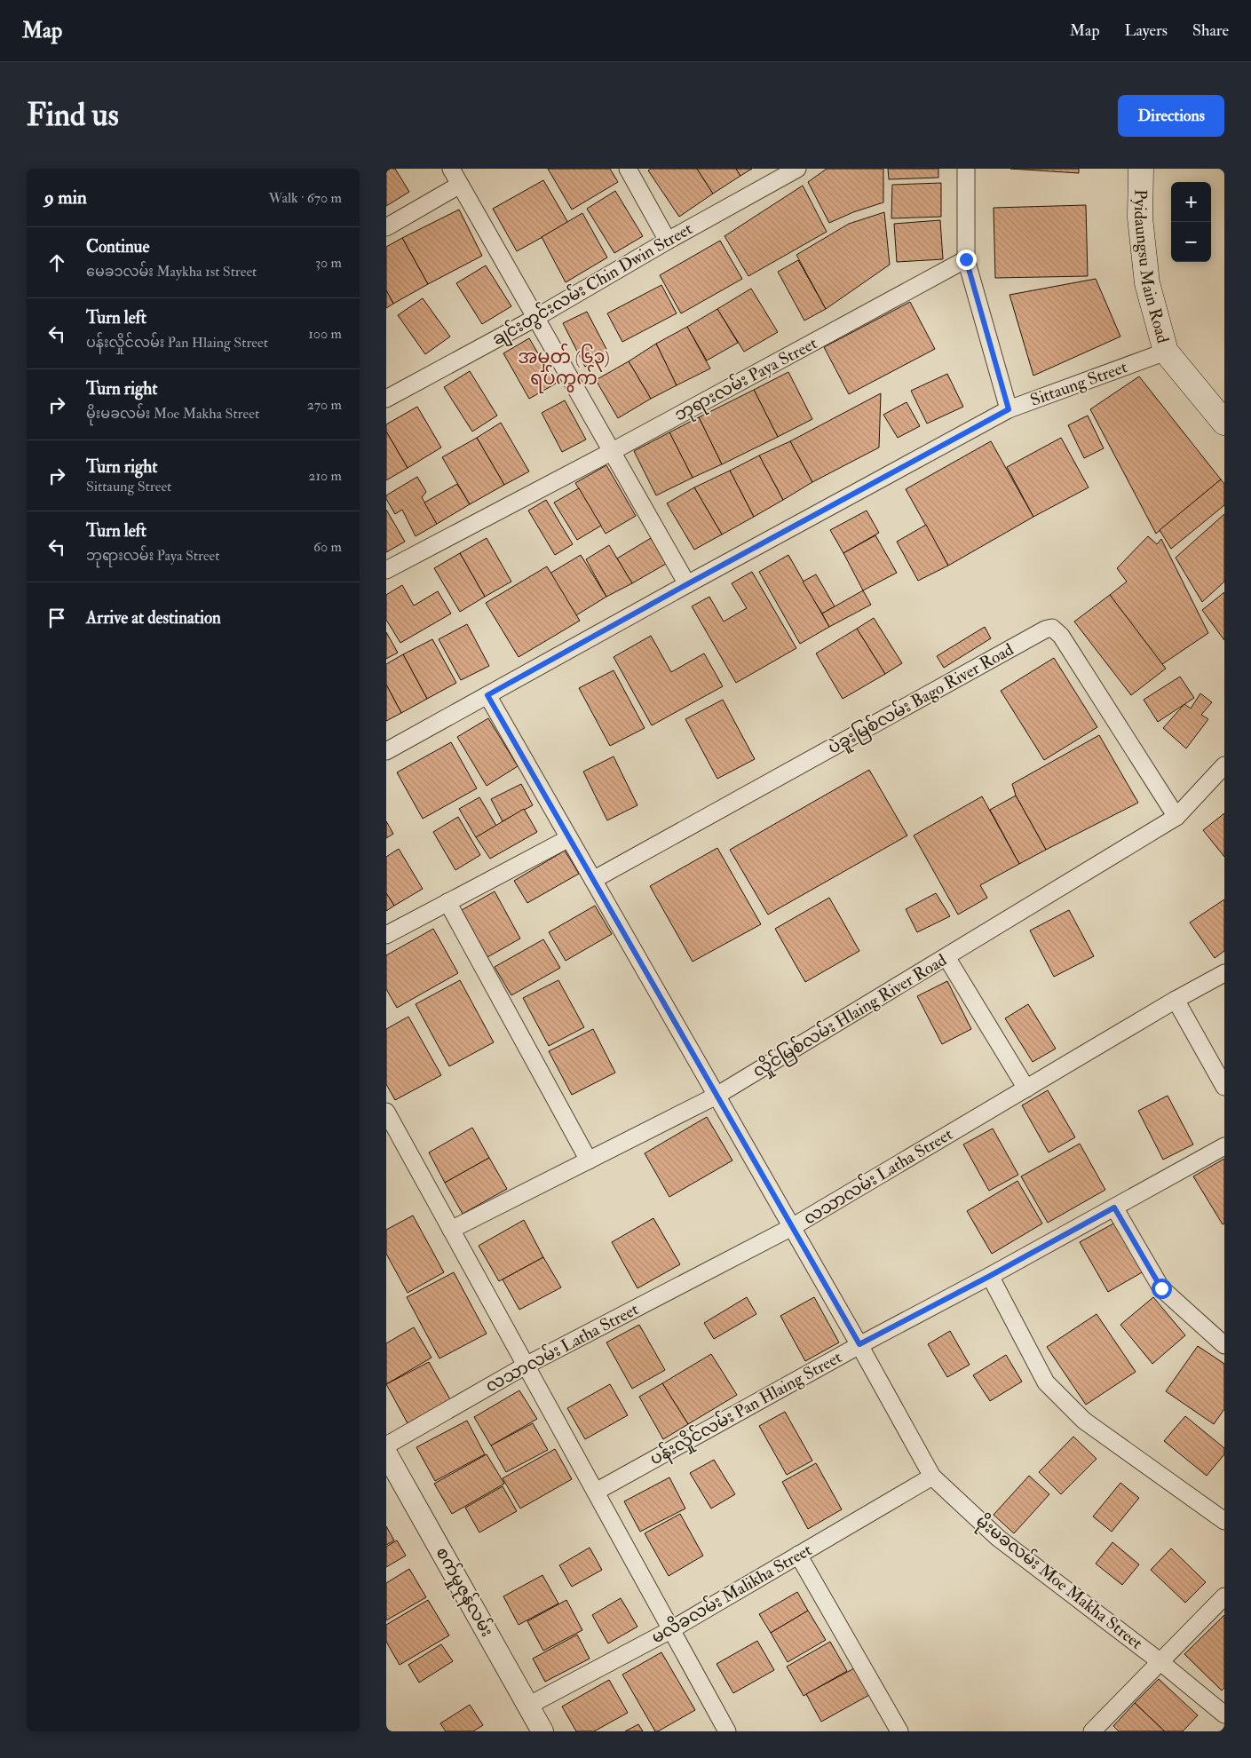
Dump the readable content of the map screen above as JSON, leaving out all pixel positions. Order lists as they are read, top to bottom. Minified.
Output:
{"streets":{"main road":["Pyidaungsu Main Road"],"street":["ချင်းတွင်းလမ်း Chin Dwin Street","ဘုရားလမ်း Paya Street","Sittaung Street","ပဲခူးမြစ်လမ်း Bago River Road","လှိုင်မြစ်လမ်း Hlaing River Road","လသာလမ်း Latha Street","ပန်းလှိုင်လမ်း Pan Hlaing Street","မိုးမခလမ်း Moe Makha Street","စက်မှုဇုန်လမ်း","မလိခလမ်း Malikha Street"]},"crossings":[["Pyidaungsu Main Road","Sittaung Street"],["Sittaung Street","မိုးမခလမ်း Moe Makha Street"],["ပဲခူးမြစ်လမ်း Bago River Road","လှိုင်မြစ်လမ်း Hlaing River Road"],["ပဲခူးမြစ်လမ်း Bago River Road","မိုးမခလမ်း Moe Makha Street"],["လှိုင်မြစ်လမ်း Hlaing River Road","မိုးမခလမ်း Moe Makha Street"],["လသာလမ်း Latha Street","မိုးမခလမ်း Moe Makha Street"],["ပန်းလှိုင်လမ်း Pan Hlaing Street","မိုးမခလမ်း Moe Makha Street"],["မိုးမခလမ်း Moe Makha Street","မလိခလမ်း Malikha Street"],["စက်မှုဇုန်လမ်း","မလိခလမ်း Malikha Street"]],"districts":["အမှတ် (၆၃) ရပ်ကွက်"],"page":{"header":"Map","nav":["Map","Layers","Share"],"buttons":"Directions","title":"Find us","heading":["9 min","Walk · 670 m"],"map_buttons":["+","−"],"list":[["Continue","မေခ၁လမ်း Maykha 1st Street","30 m"],["Turn left","ပန်းလှိုင်လမ်း Pan Hlaing Street","100 m"],["Turn right","မိုးမခလမ်း Moe Makha Street","270 m"],["Turn right","Sittaung Street","210 m"],["Turn left","ဘုရားလမ်း Paya Street","60 m"],"Arrive at destination"]}}
